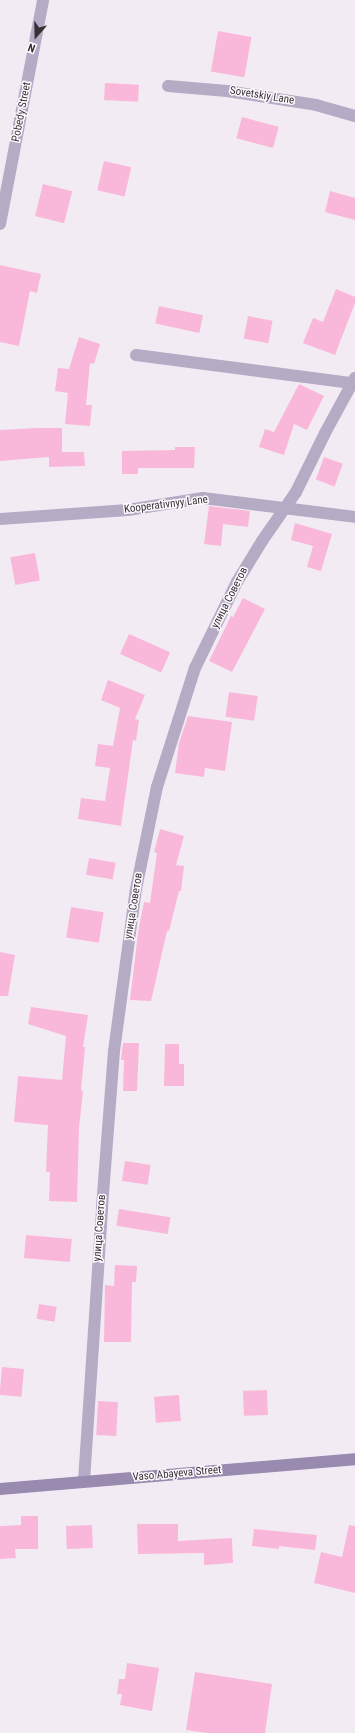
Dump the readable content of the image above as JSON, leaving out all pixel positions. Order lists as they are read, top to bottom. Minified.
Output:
{"streets":{"main road":["Vaso Abayeva Street"],"street":["Sovetskiy Lane","Pobedy Street","Kooperativnyy Lane","улица Советов"]},"crossings":[["Kooperativnyy Lane","улица Советов"],["улица Советов","Vaso Abayeva Street"]],"north":"bottom"}
